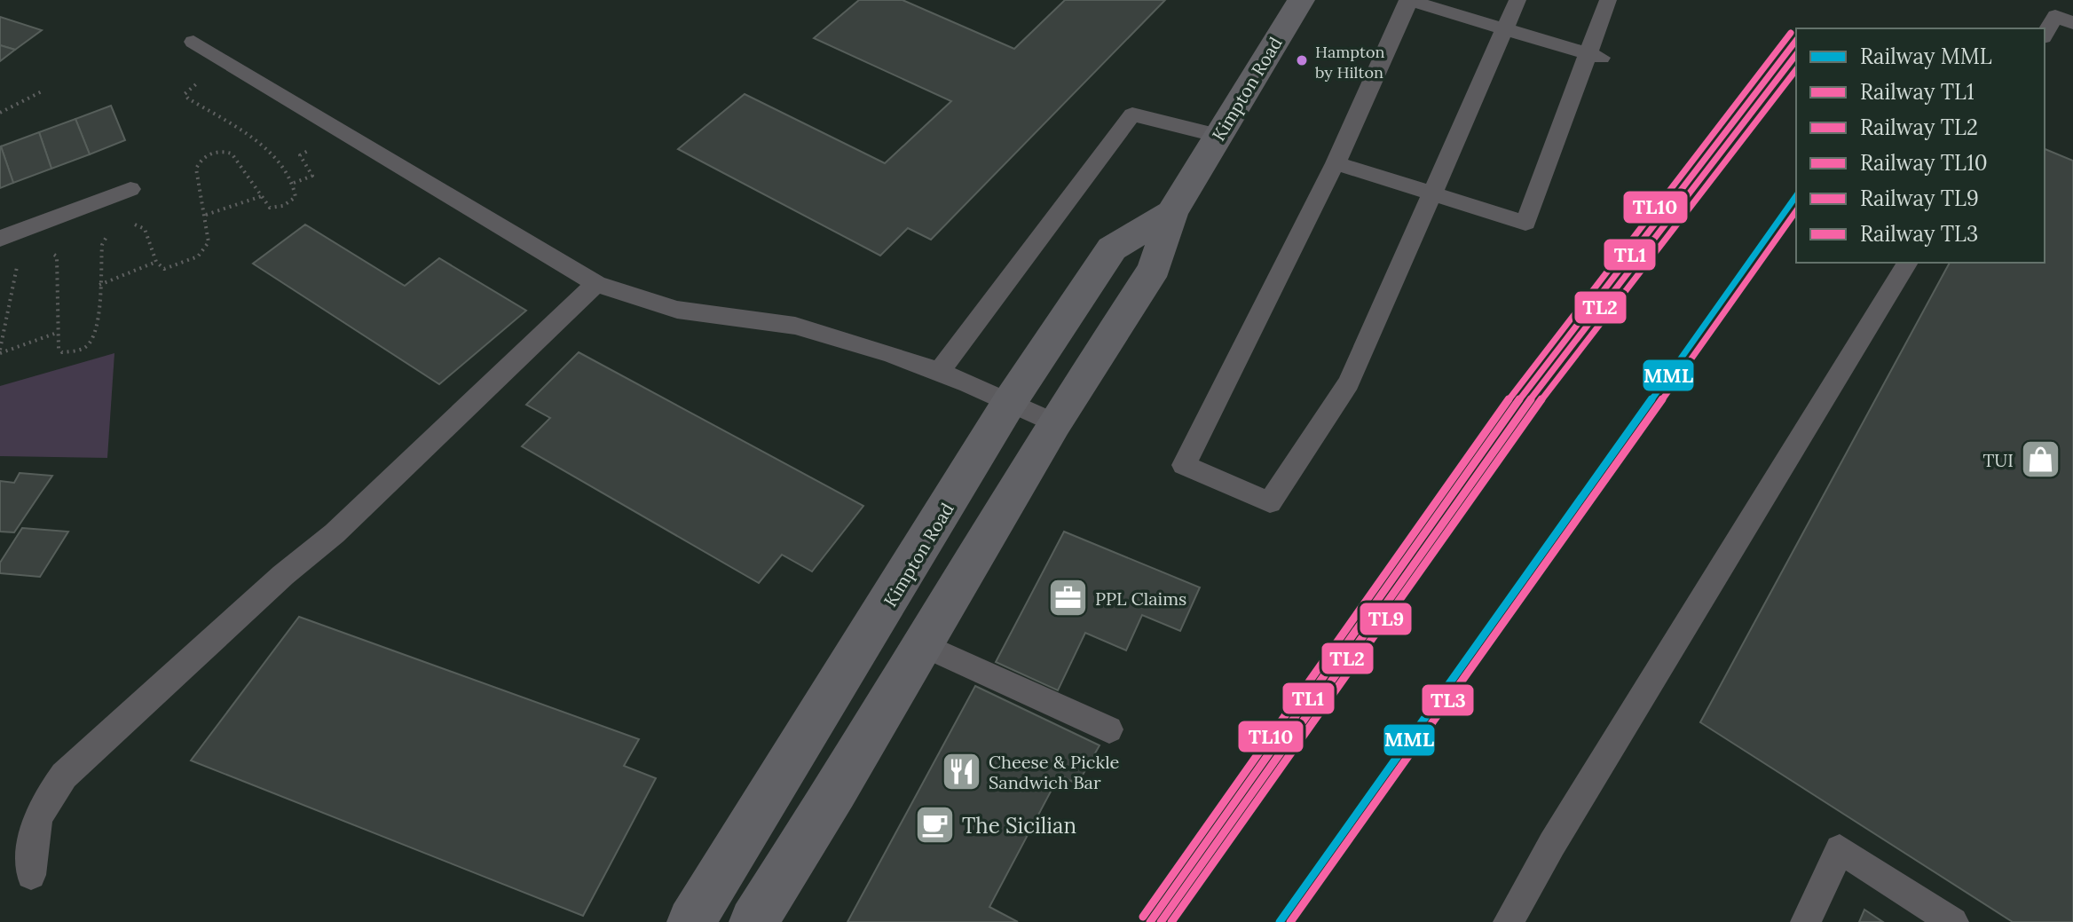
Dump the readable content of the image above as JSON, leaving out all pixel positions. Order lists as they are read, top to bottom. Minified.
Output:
{"streets":{"highway":["Kimpton Road"]},"places":{"other":["Hampton by Hilton"],"shop":["TUI"],"office":["PPL Claims"],"restaurant":["Cheese & Pickle Sandwich Bar"],"cafe":["The Sicilian"]},"lines":["rail line TL10","rail line TL1","rail line TL2","rail line TL9","rail line MML","rail line TL3"],"legend":["Railway MML","Railway TL1","Railway TL2","Railway TL10","Railway TL9","Railway TL3"]}
